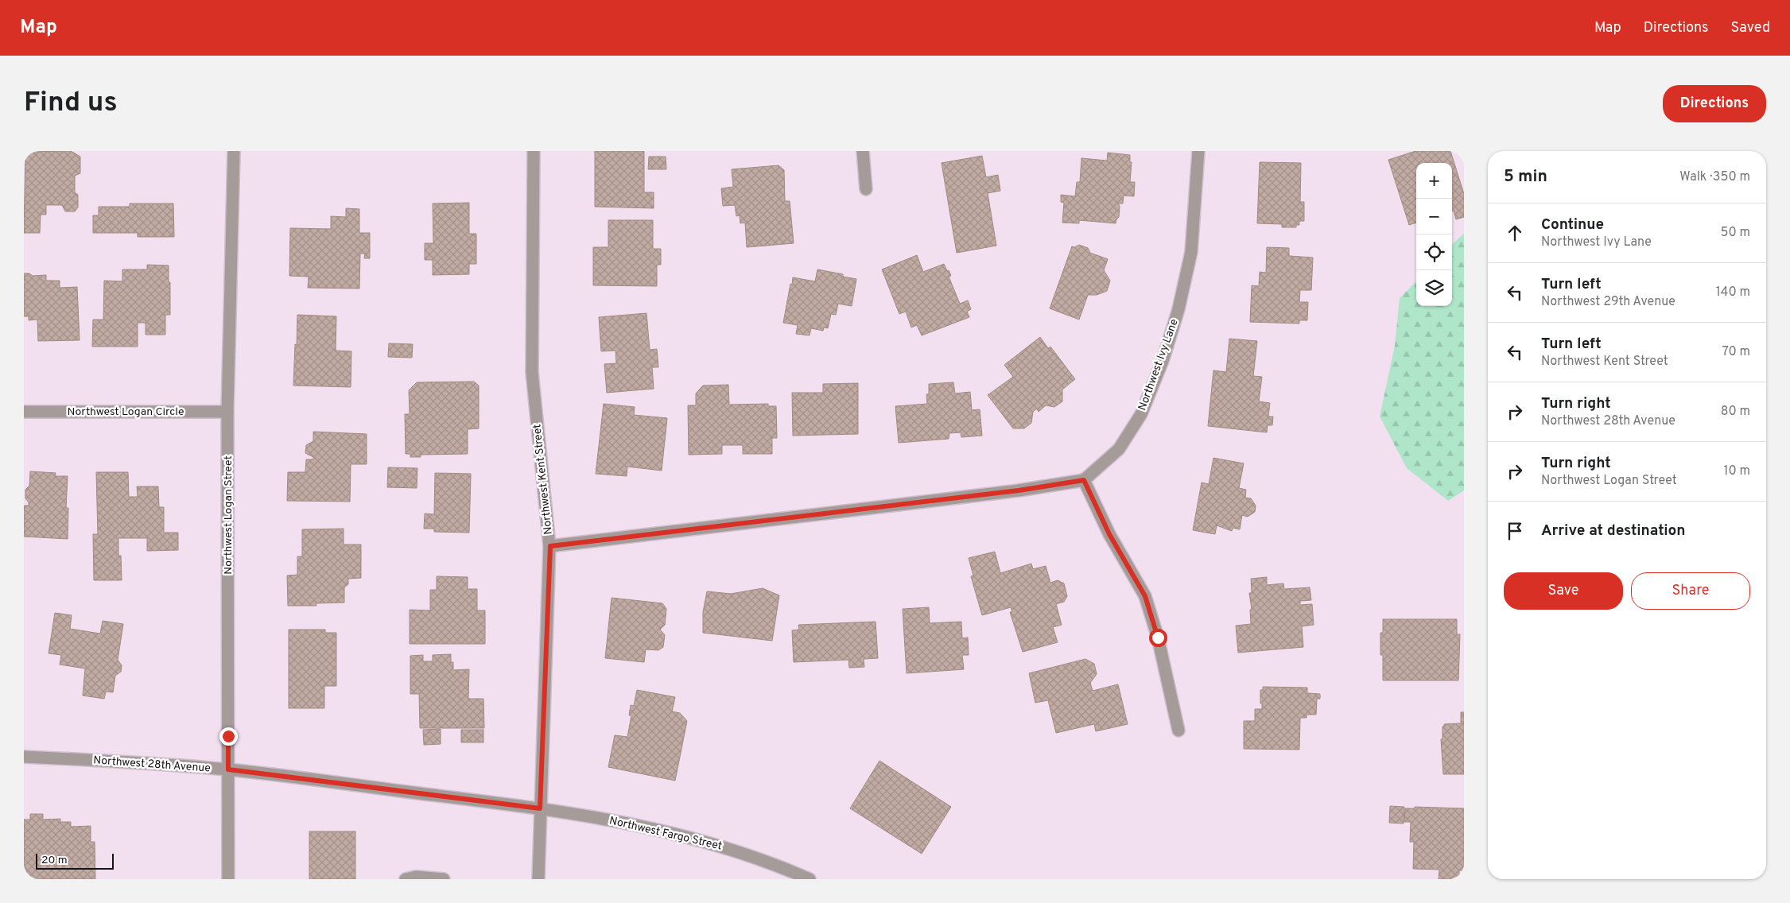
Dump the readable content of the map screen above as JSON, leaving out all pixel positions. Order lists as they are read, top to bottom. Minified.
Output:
{"streets":{"street":["Northwest Ivy Lane","Northwest Logan Circle","Northwest Kent Street","Northwest Logan Street","Northwest 28th Avenue","Northwest Fargo Street"]},"crossings":[["Northwest Logan Circle","Northwest Logan Street"],["Northwest Kent Street","Northwest 28th Avenue"],["Northwest Kent Street","Northwest Fargo Street"],["Northwest Logan Street","Northwest 28th Avenue"],["Northwest 28th Avenue","Northwest Fargo Street"]],"scale_bar":"20 m","page":{"header":"Map","nav":["Map","Directions","Saved"],"buttons":["Directions",["Save","Share"]],"title":"Find us","heading":["5 min","Walk · 350 m"],"map_buttons":["+","−"],"list":[["Continue","Northwest Ivy Lane","50 m"],["Turn left","Northwest 29th Avenue","140 m"],["Turn left","Northwest Kent Street","70 m"],["Turn right","Northwest 28th Avenue","80 m"],["Turn right","Northwest Logan Street","10 m"],"Arrive at destination"],"scale":"20 m"}}
